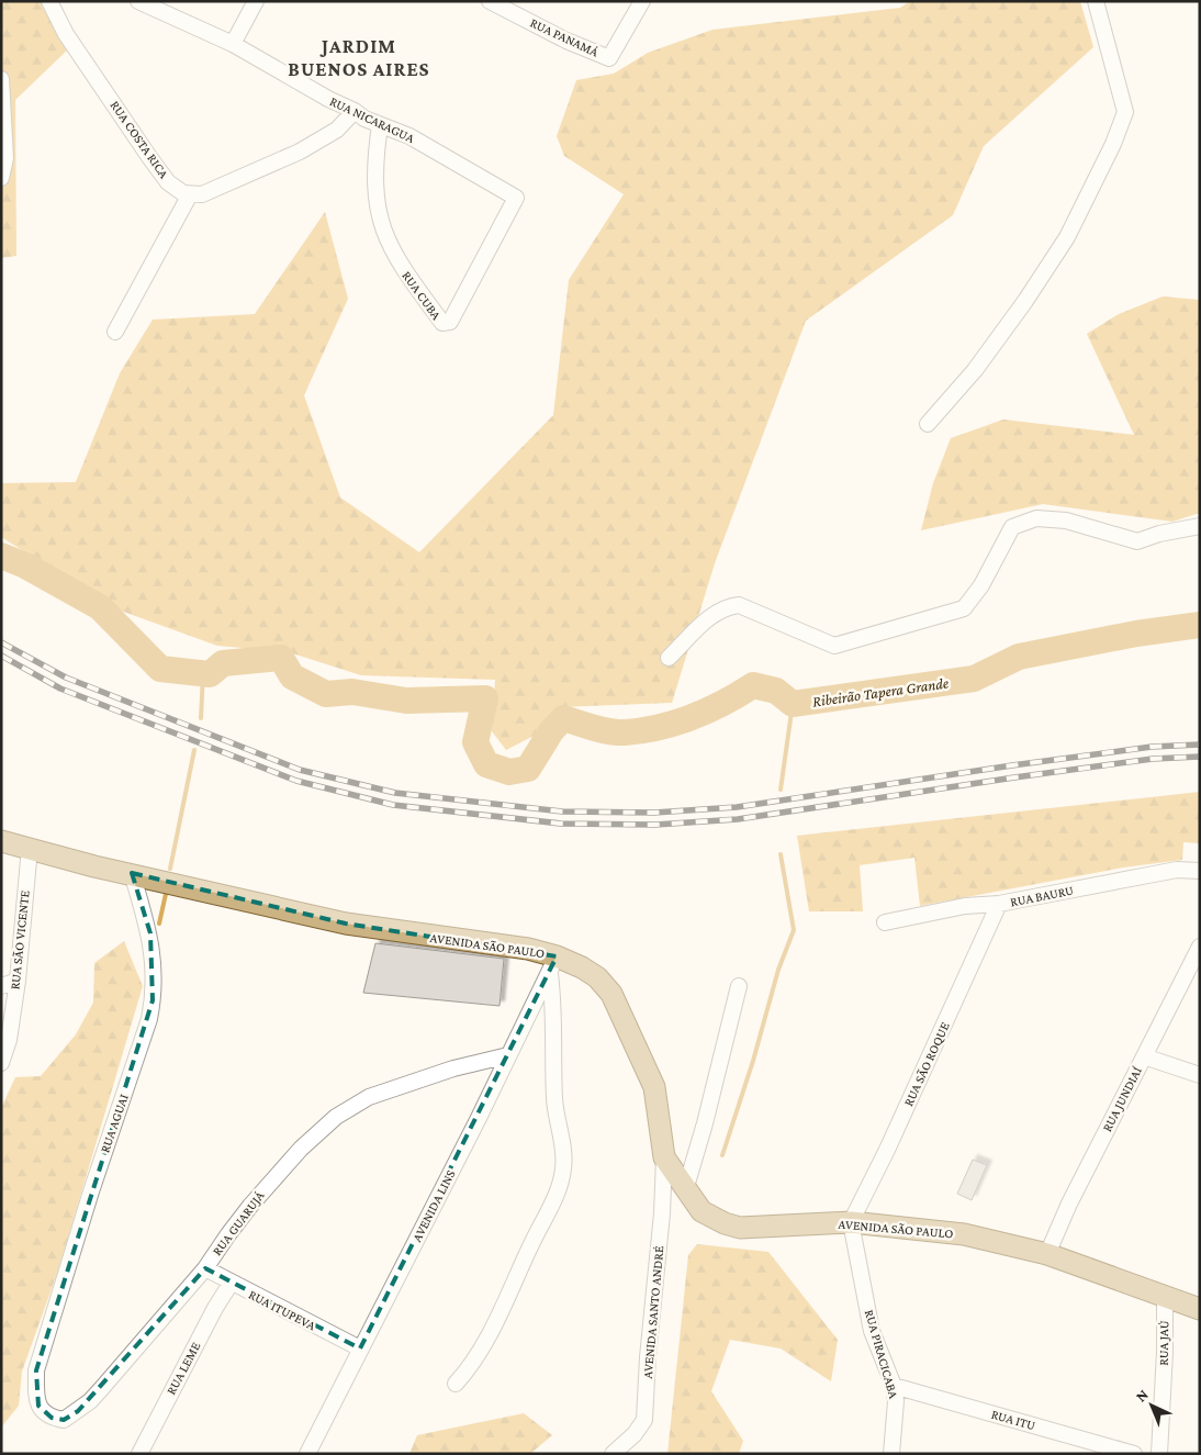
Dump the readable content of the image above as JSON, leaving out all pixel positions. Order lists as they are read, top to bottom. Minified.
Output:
{"streets":{"main road":["AVENIDA SÃO PAULO"],"street":["RUA PANAMÁ","RUA NICARAGUA","RUA COSTA RICA","RUA CUBA","RUA BAURU","RUA SÃO VICENTE","RUA SÃO ROQUE","RUA JUNDIAÍ","RUA AGUAI","AVENIDA LINS","RUA GUARUJÁ","RUA ITUPEVA","AVENIDA SANTO ANDRÉ","RUA JAÚ","RUA PIRACICABA","RUA LEME","RUA ITU"]},"crossings":[["RUA NICARAGUA","RUA CUBA"],["RUA BAURU","RUA SÃO ROQUE"],["RUA SÃO VICENTE","AVENIDA SÃO PAULO"],["AVENIDA SÃO PAULO","RUA SÃO ROQUE"],["AVENIDA SÃO PAULO","RUA JUNDIAÍ"],["AVENIDA SÃO PAULO","RUA AGUAI"],["AVENIDA SÃO PAULO","AVENIDA LINS"],["AVENIDA SÃO PAULO","AVENIDA SANTO ANDRÉ"],["AVENIDA SÃO PAULO","RUA JAÚ"],["AVENIDA SÃO PAULO","RUA PIRACICABA"],["RUA SÃO ROQUE","RUA PIRACICABA"],["RUA AGUAI","RUA GUARUJÁ"],["AVENIDA LINS","RUA GUARUJÁ"],["AVENIDA LINS","RUA ITUPEVA"],["RUA GUARUJÁ","RUA ITUPEVA"],["RUA ITUPEVA","RUA LEME"],["RUA PIRACICABA","RUA ITU"]],"districts":["JARDIM BUENOS AIRES"],"water":["Ribeirão Tapera Grande"],"north":"top left"}
